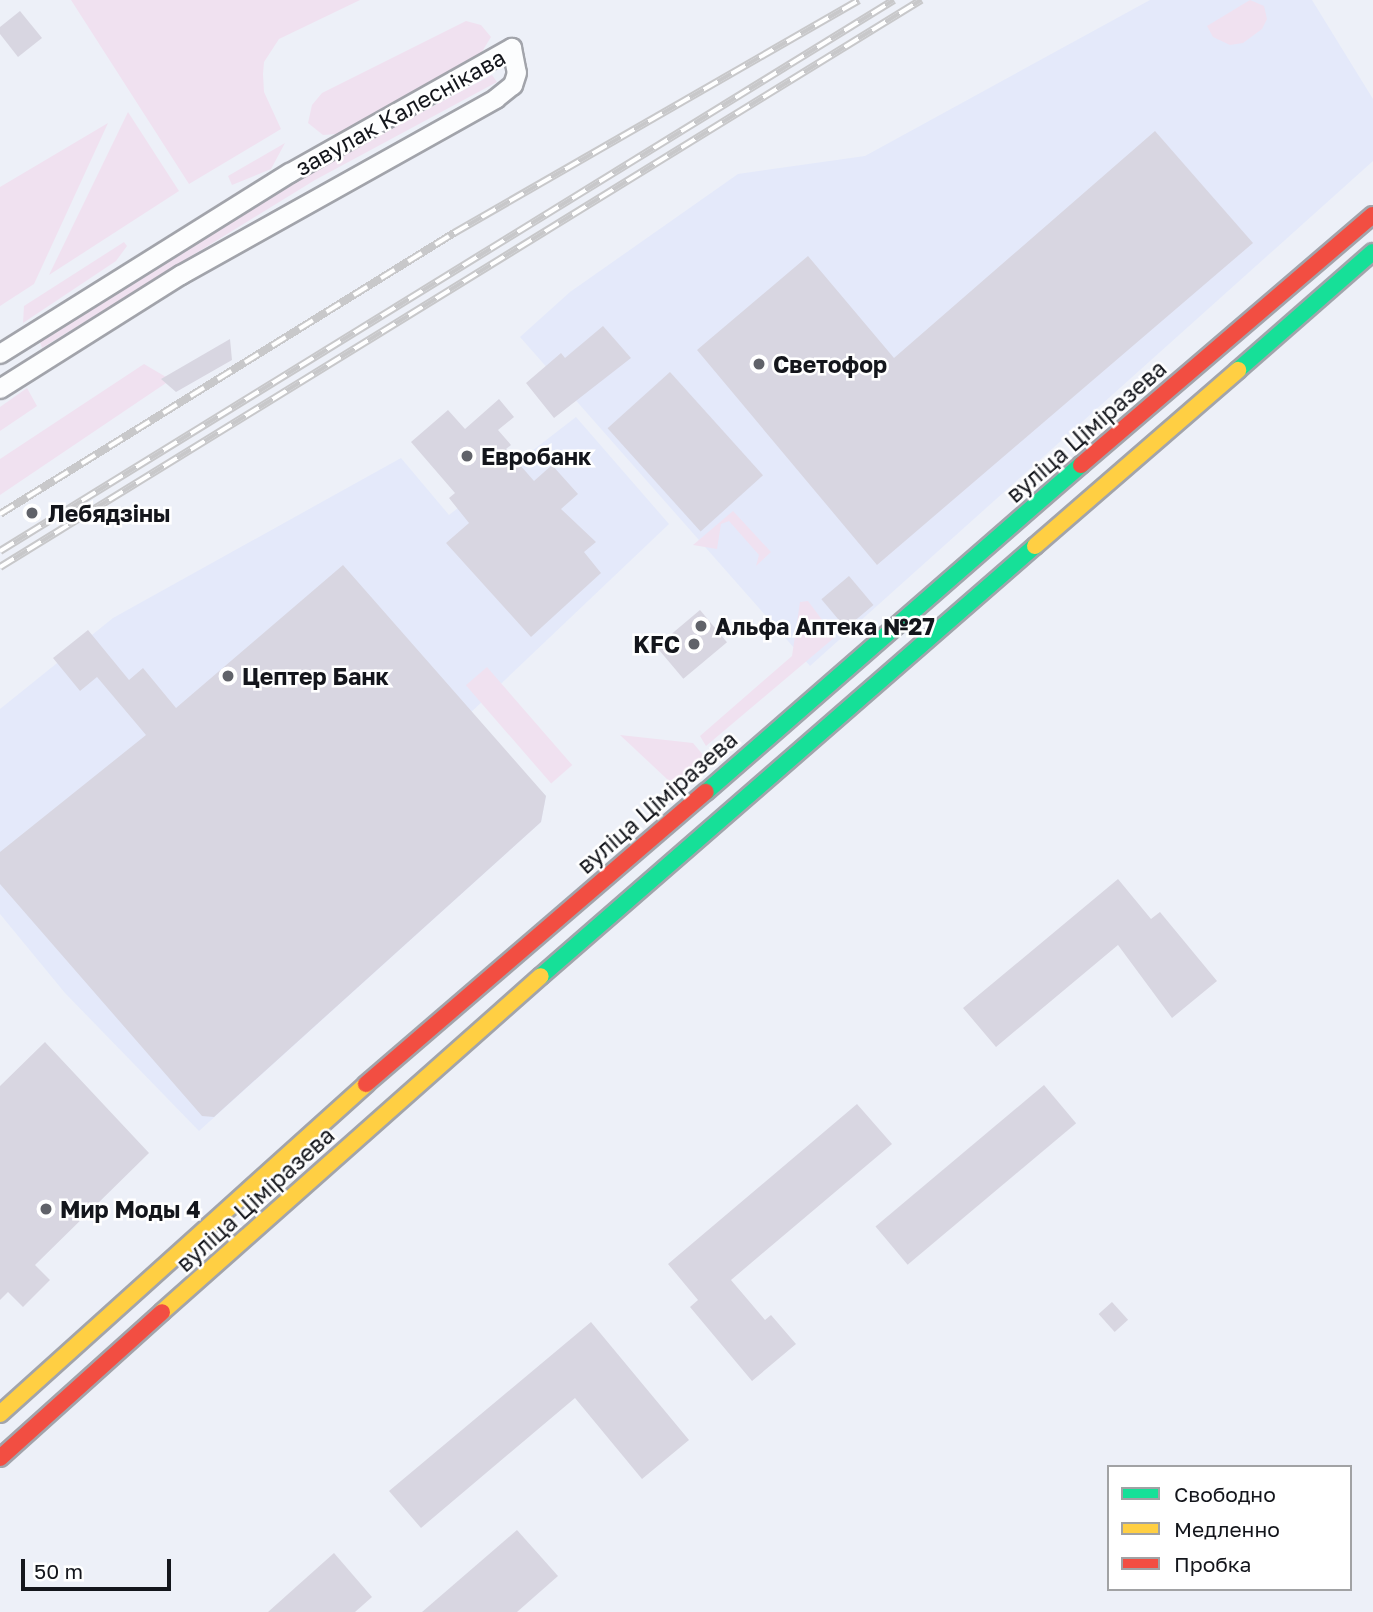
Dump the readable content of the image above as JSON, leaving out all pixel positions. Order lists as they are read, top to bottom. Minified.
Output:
{"streets":{"main road":["вуліца Ціміразева"],"street":["завулак Калеснікава"]},"places":["Светофор","Евробанк","Лебядзіны","Альфа Аптека №27","KFC","Цептер Банк","Мир Моды 4"],"legend":["Свободно","Медленно","Пробка"],"scale_bar":"50 m"}
